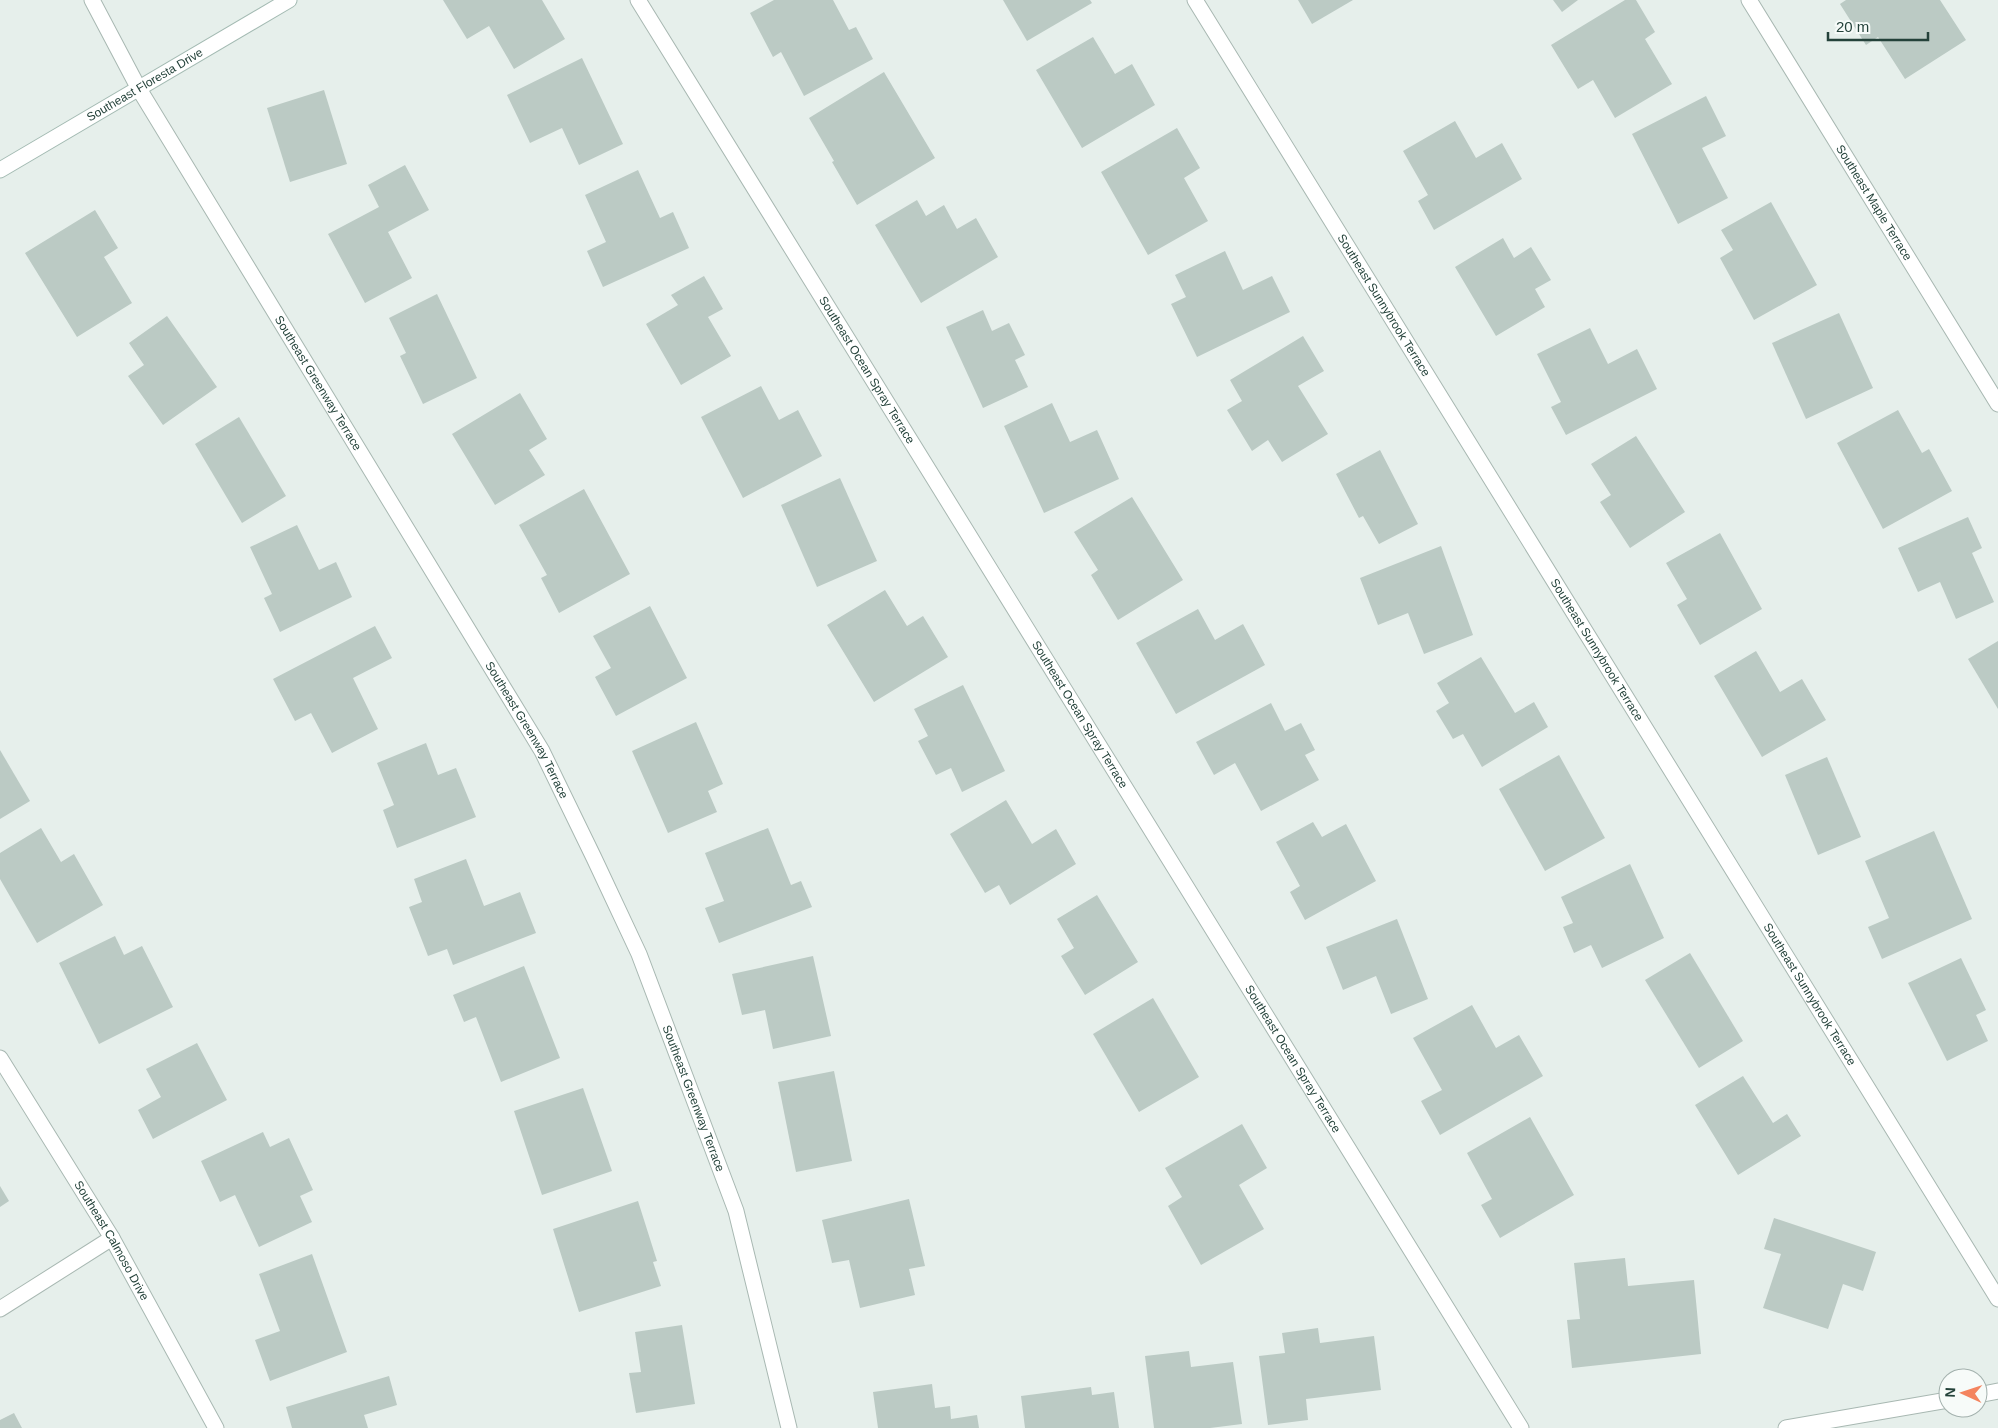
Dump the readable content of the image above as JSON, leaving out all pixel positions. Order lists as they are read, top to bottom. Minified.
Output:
{"streets":{"street":["Southeast Floresta Drive","Southeast Maple Terrace","Southeast Sunnybrook Terrace","Southeast Ocean Spray Terrace","Southeast Greenway Terrace","Southeast Calmoso Drive"]},"crossings":[["Southeast Floresta Drive","Southeast Greenway Terrace"]],"scale_bar":"20 m","north":"left"}
